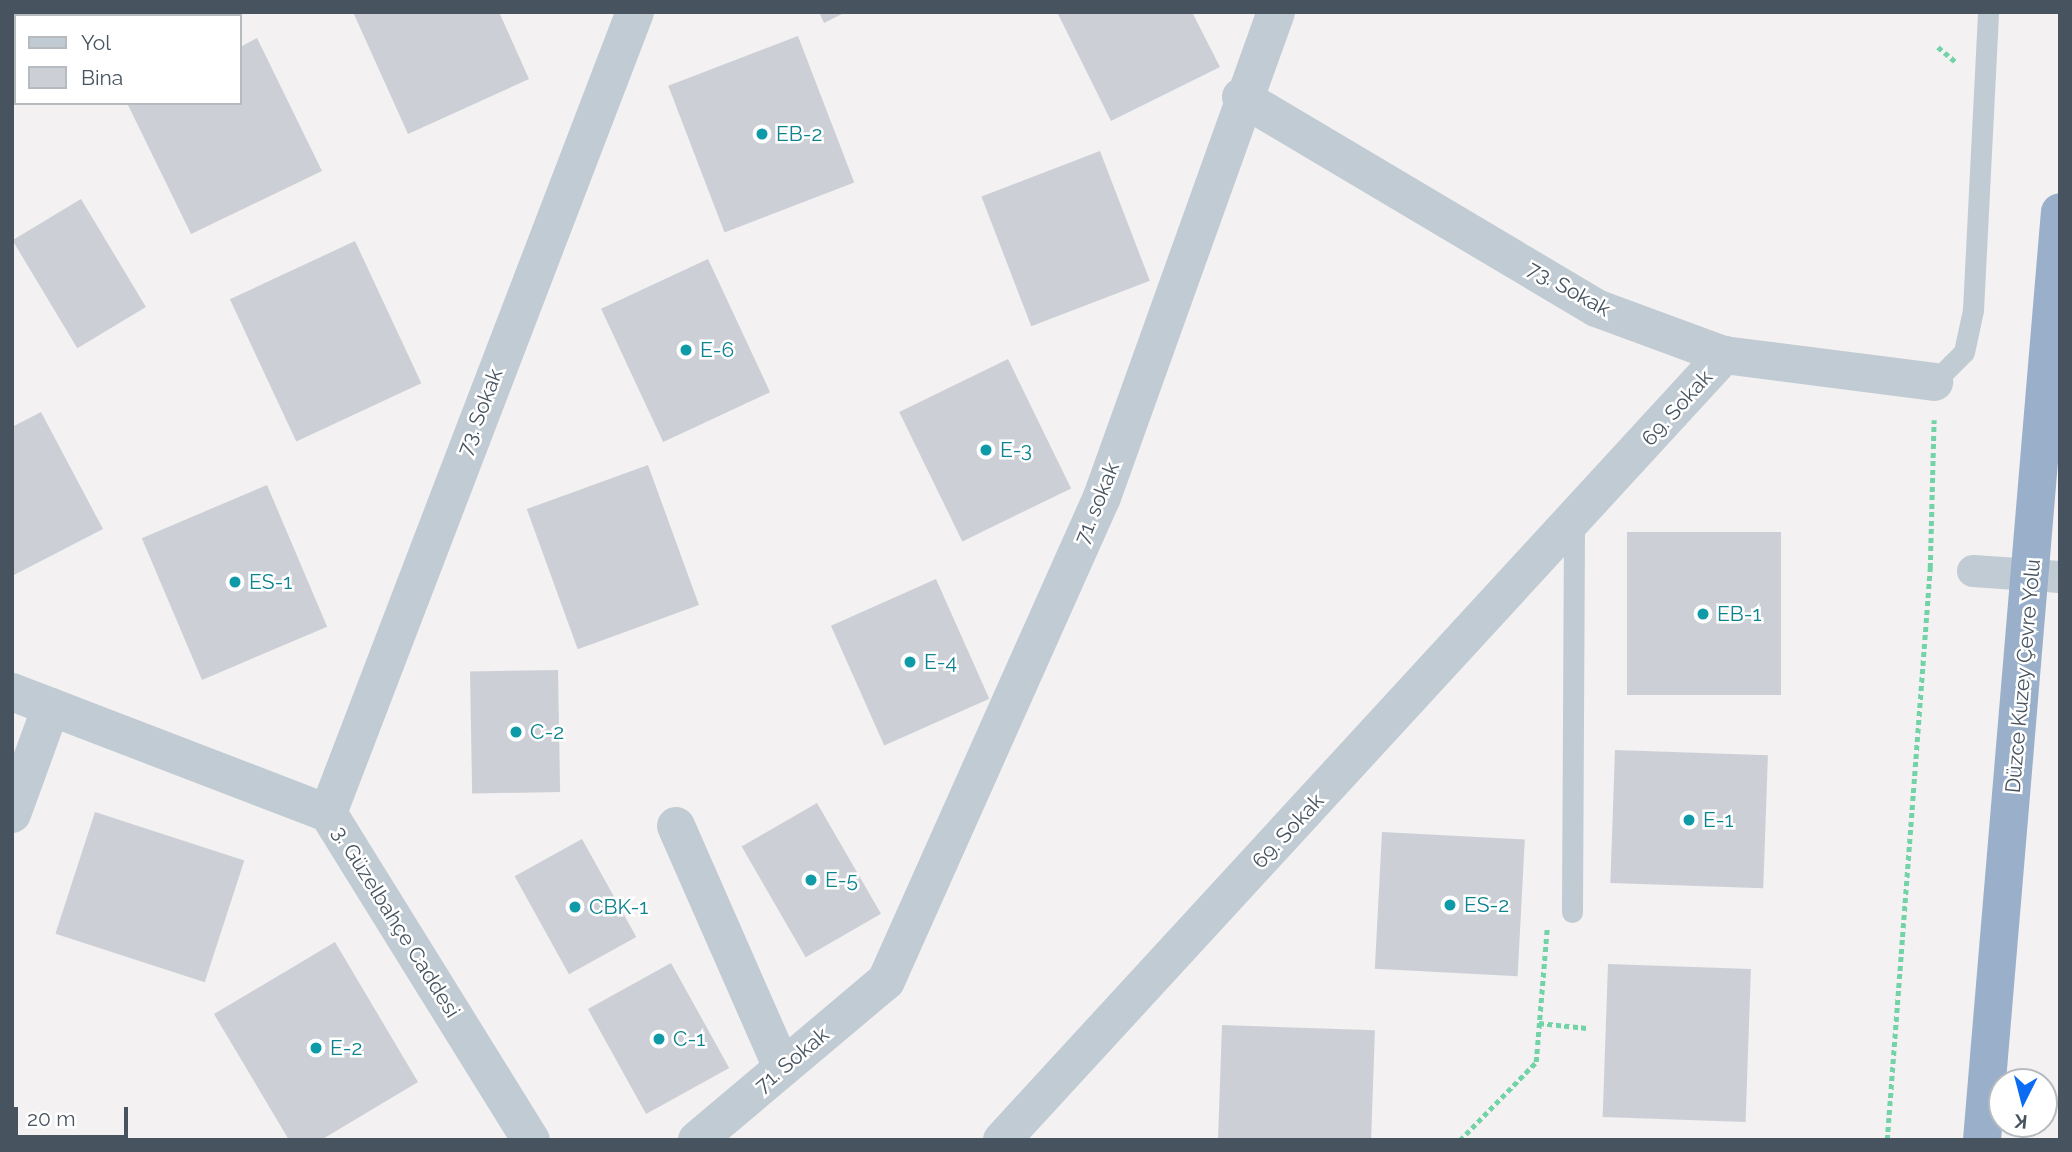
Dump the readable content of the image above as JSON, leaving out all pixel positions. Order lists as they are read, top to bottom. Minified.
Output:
{"streets":{"highway":["Düzce Kuzey Çevre Yolu"],"street":["73. Sokak","69. Sokak","71. sokak","3. Güzelbahçe Caddesi","71. Sokak"]},"crossings":[["73. Sokak","69. Sokak"],["73. Sokak","71. sokak"],["73. Sokak","3. Güzelbahçe Caddesi"],["71. sokak","71. Sokak"]],"places":["EB-2","E-6","E-3","ES-1","EB-1","E-4","C-2","E-1","E-5","ES-2","CBK-1","C-1","E-2"],"legend":["Yol","Bina"],"scale_bar":"20 m","north":"bottom"}
